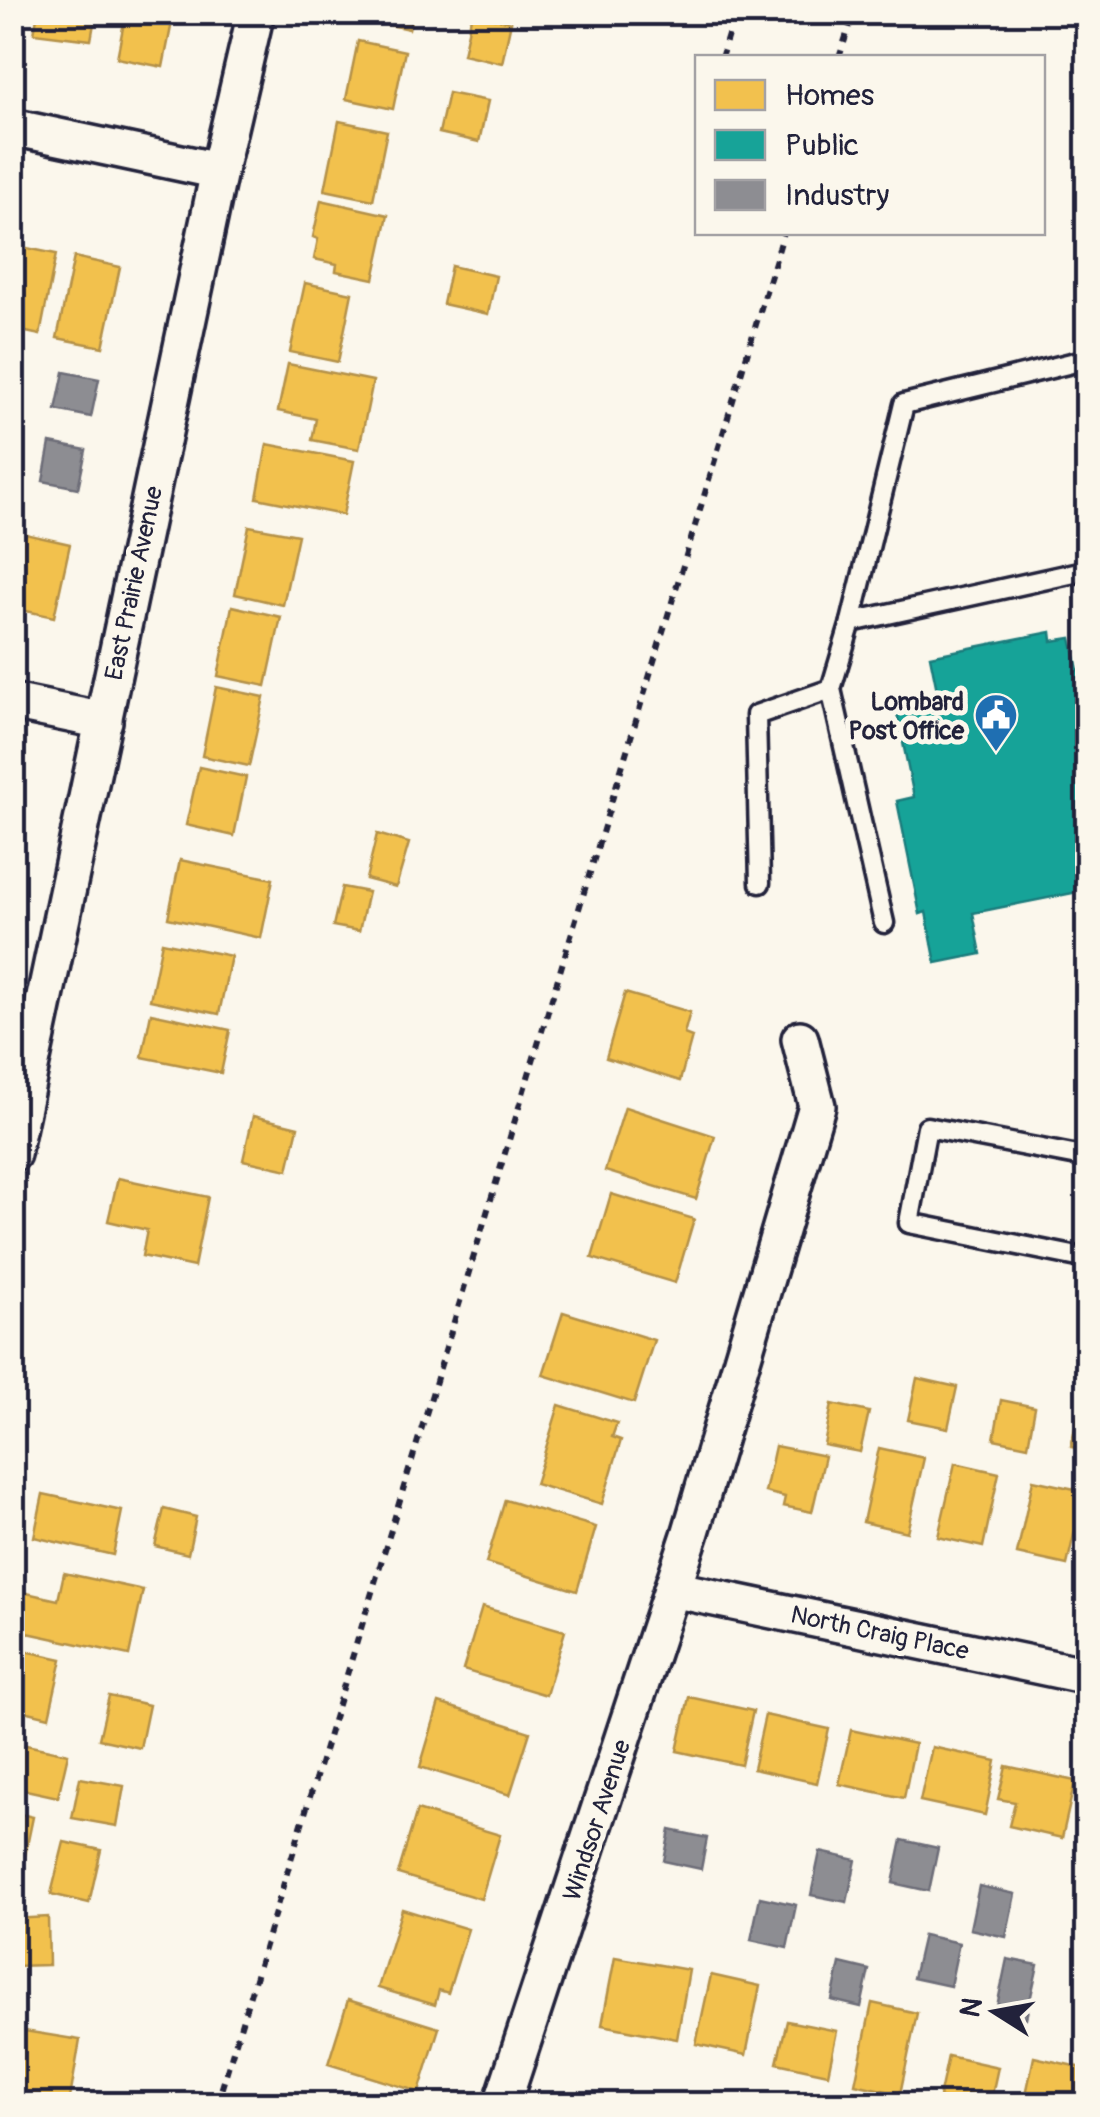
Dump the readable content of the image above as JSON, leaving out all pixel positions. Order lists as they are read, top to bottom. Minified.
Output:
{"streets":{"street":["East Prairie Avenue","North Craig Place","Windsor Avenue"]},"crossings":[["North Craig Place","Windsor Avenue"]],"places":{"public building":["Lombard Post Office"]},"legend":["Homes","Public","Industry"],"north":"left"}
